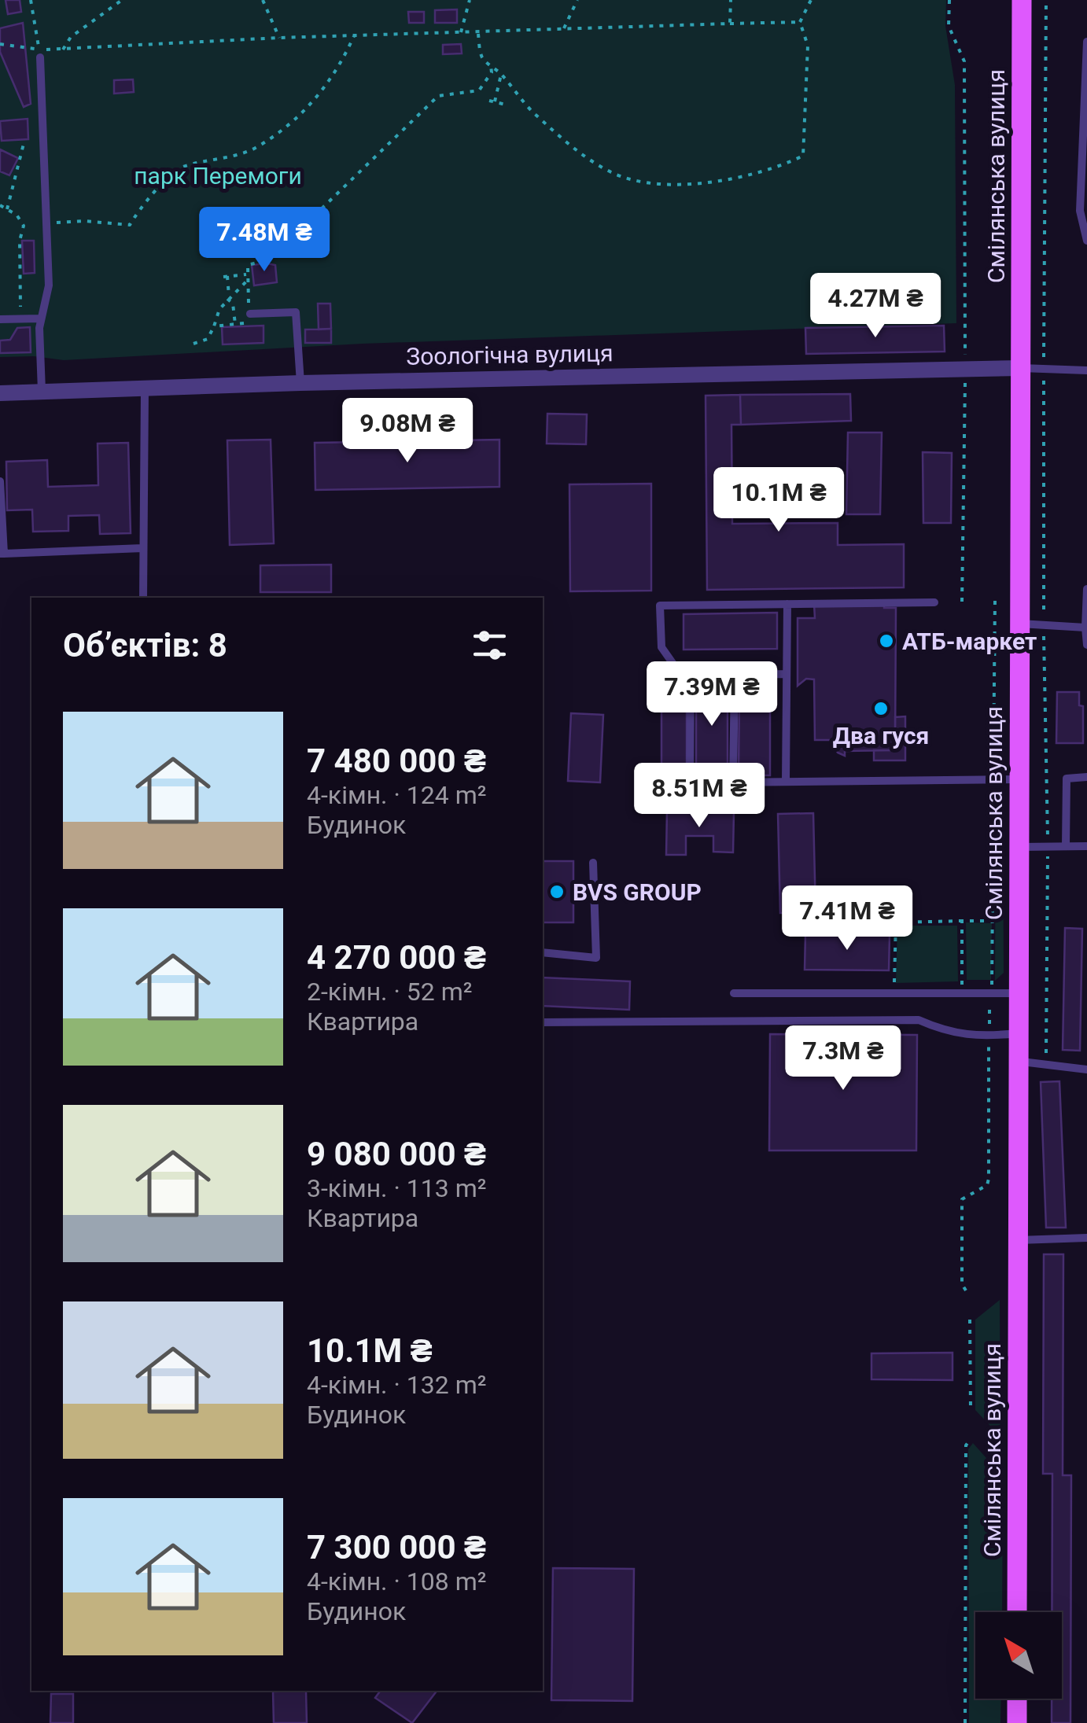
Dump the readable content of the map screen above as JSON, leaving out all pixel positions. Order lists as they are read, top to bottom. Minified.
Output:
{"streets":{"main road":["Смілянська вулиця"],"street":["Зоологічна вулиця"]},"crossings":[["Смілянська вулиця","Зоологічна вулиця"]],"parks":["парк Перемоги"],"places":["АТБ-маркет","Два гуся","BVS GROUP"],"north":"top left","page":{"price":["7.48M ₴","4.27M ₴","9.08M ₴","10.1M ₴","7.39M ₴","8.51M ₴","7.41M ₴","7.3M ₴"],"heading":"Об’єктів: 8","list":[{"name":"7 480 000 ₴","note":"4-кімн. · 124 m² · Будинок"},{"name":"4 270 000 ₴","note":"2-кімн. · 52 m² · Квартира"},{"name":"9 080 000 ₴","note":"3-кімн. · 113 m² · Квартира"},{"name":"10.1M ₴","note":"4-кімн. · 132 m² · Будинок"},{"name":"7 300 000 ₴","note":"4-кімн. · 108 m² · Будинок"}]}}
